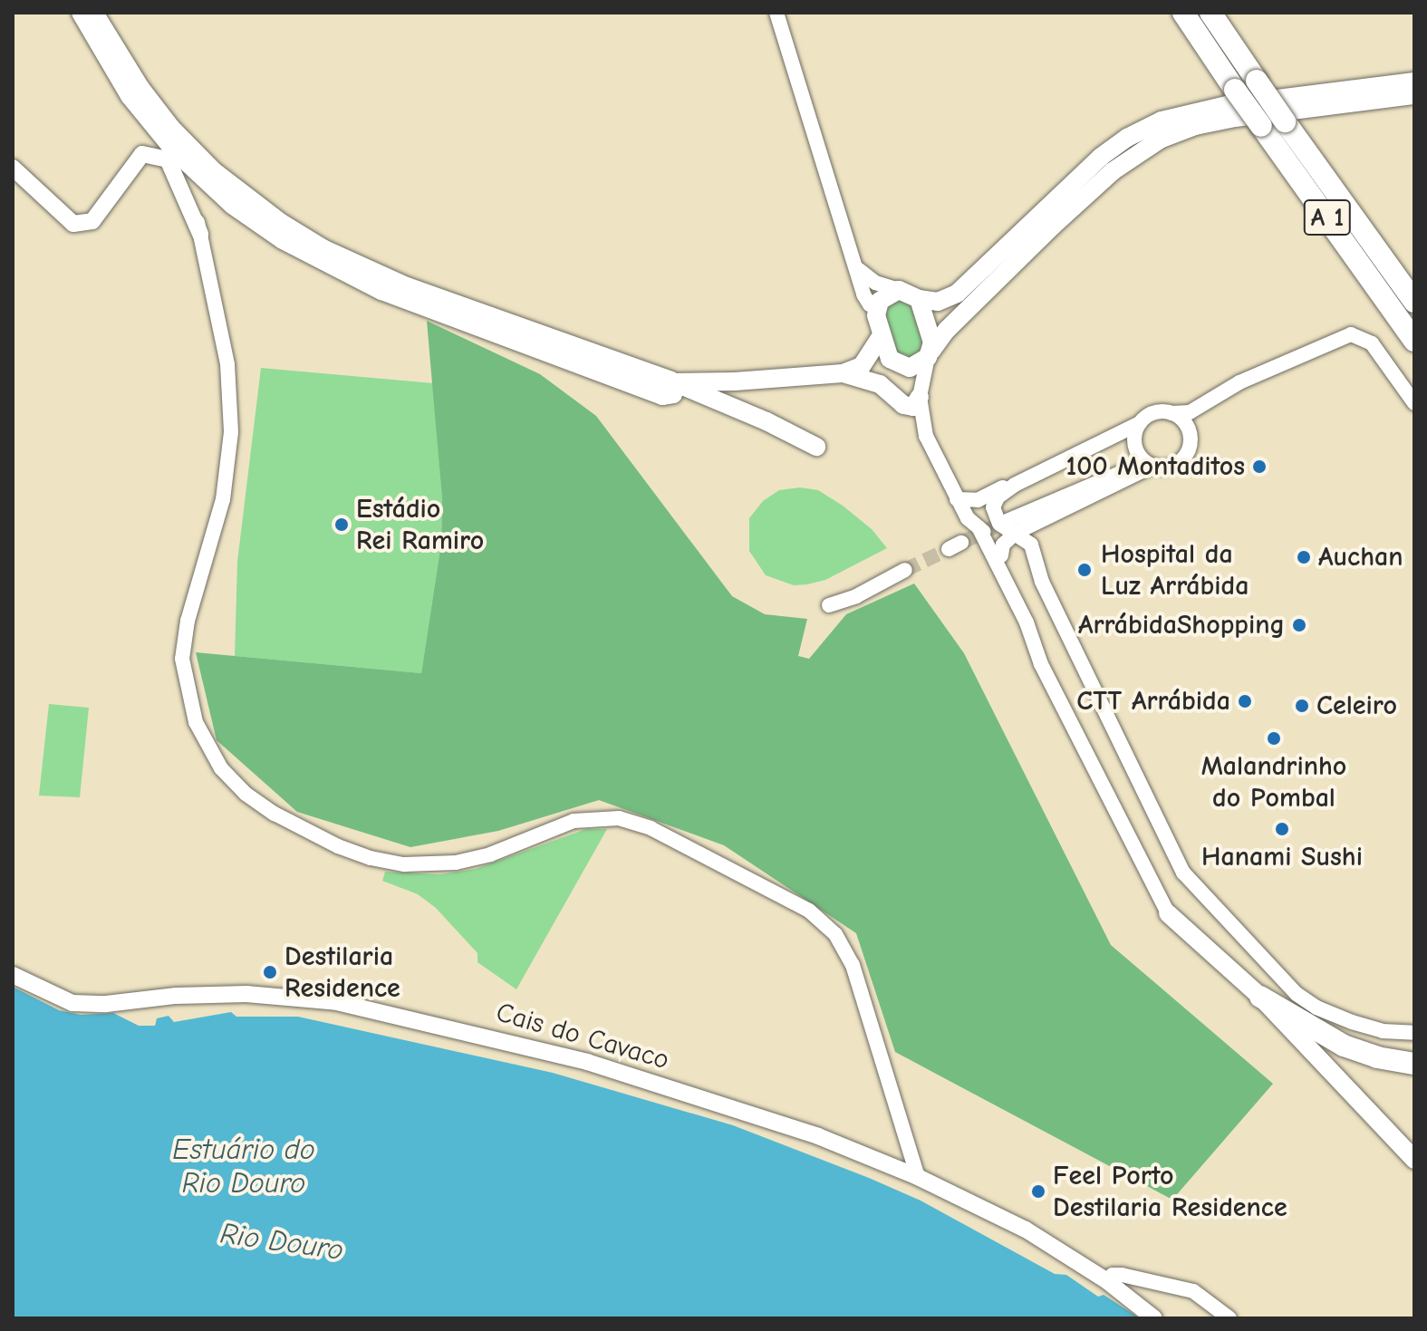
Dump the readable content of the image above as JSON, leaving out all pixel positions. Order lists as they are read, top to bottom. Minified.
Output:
{"streets":{"highway":["A 1"],"main road":["Cais do Cavaco"]},"water":["Estuário do Rio Douro","Rio Douro"],"places":["100 Montaditos","Estádio Rei Ramiro","Auchan","Hospital da Luz Arrábida","ArrábidaShopping","CTT Arrábida","Celeiro","Malandrinho do Pombal","Hanami Sushi","Destilaria Residence","Feel Porto Destilaria Residence"]}
